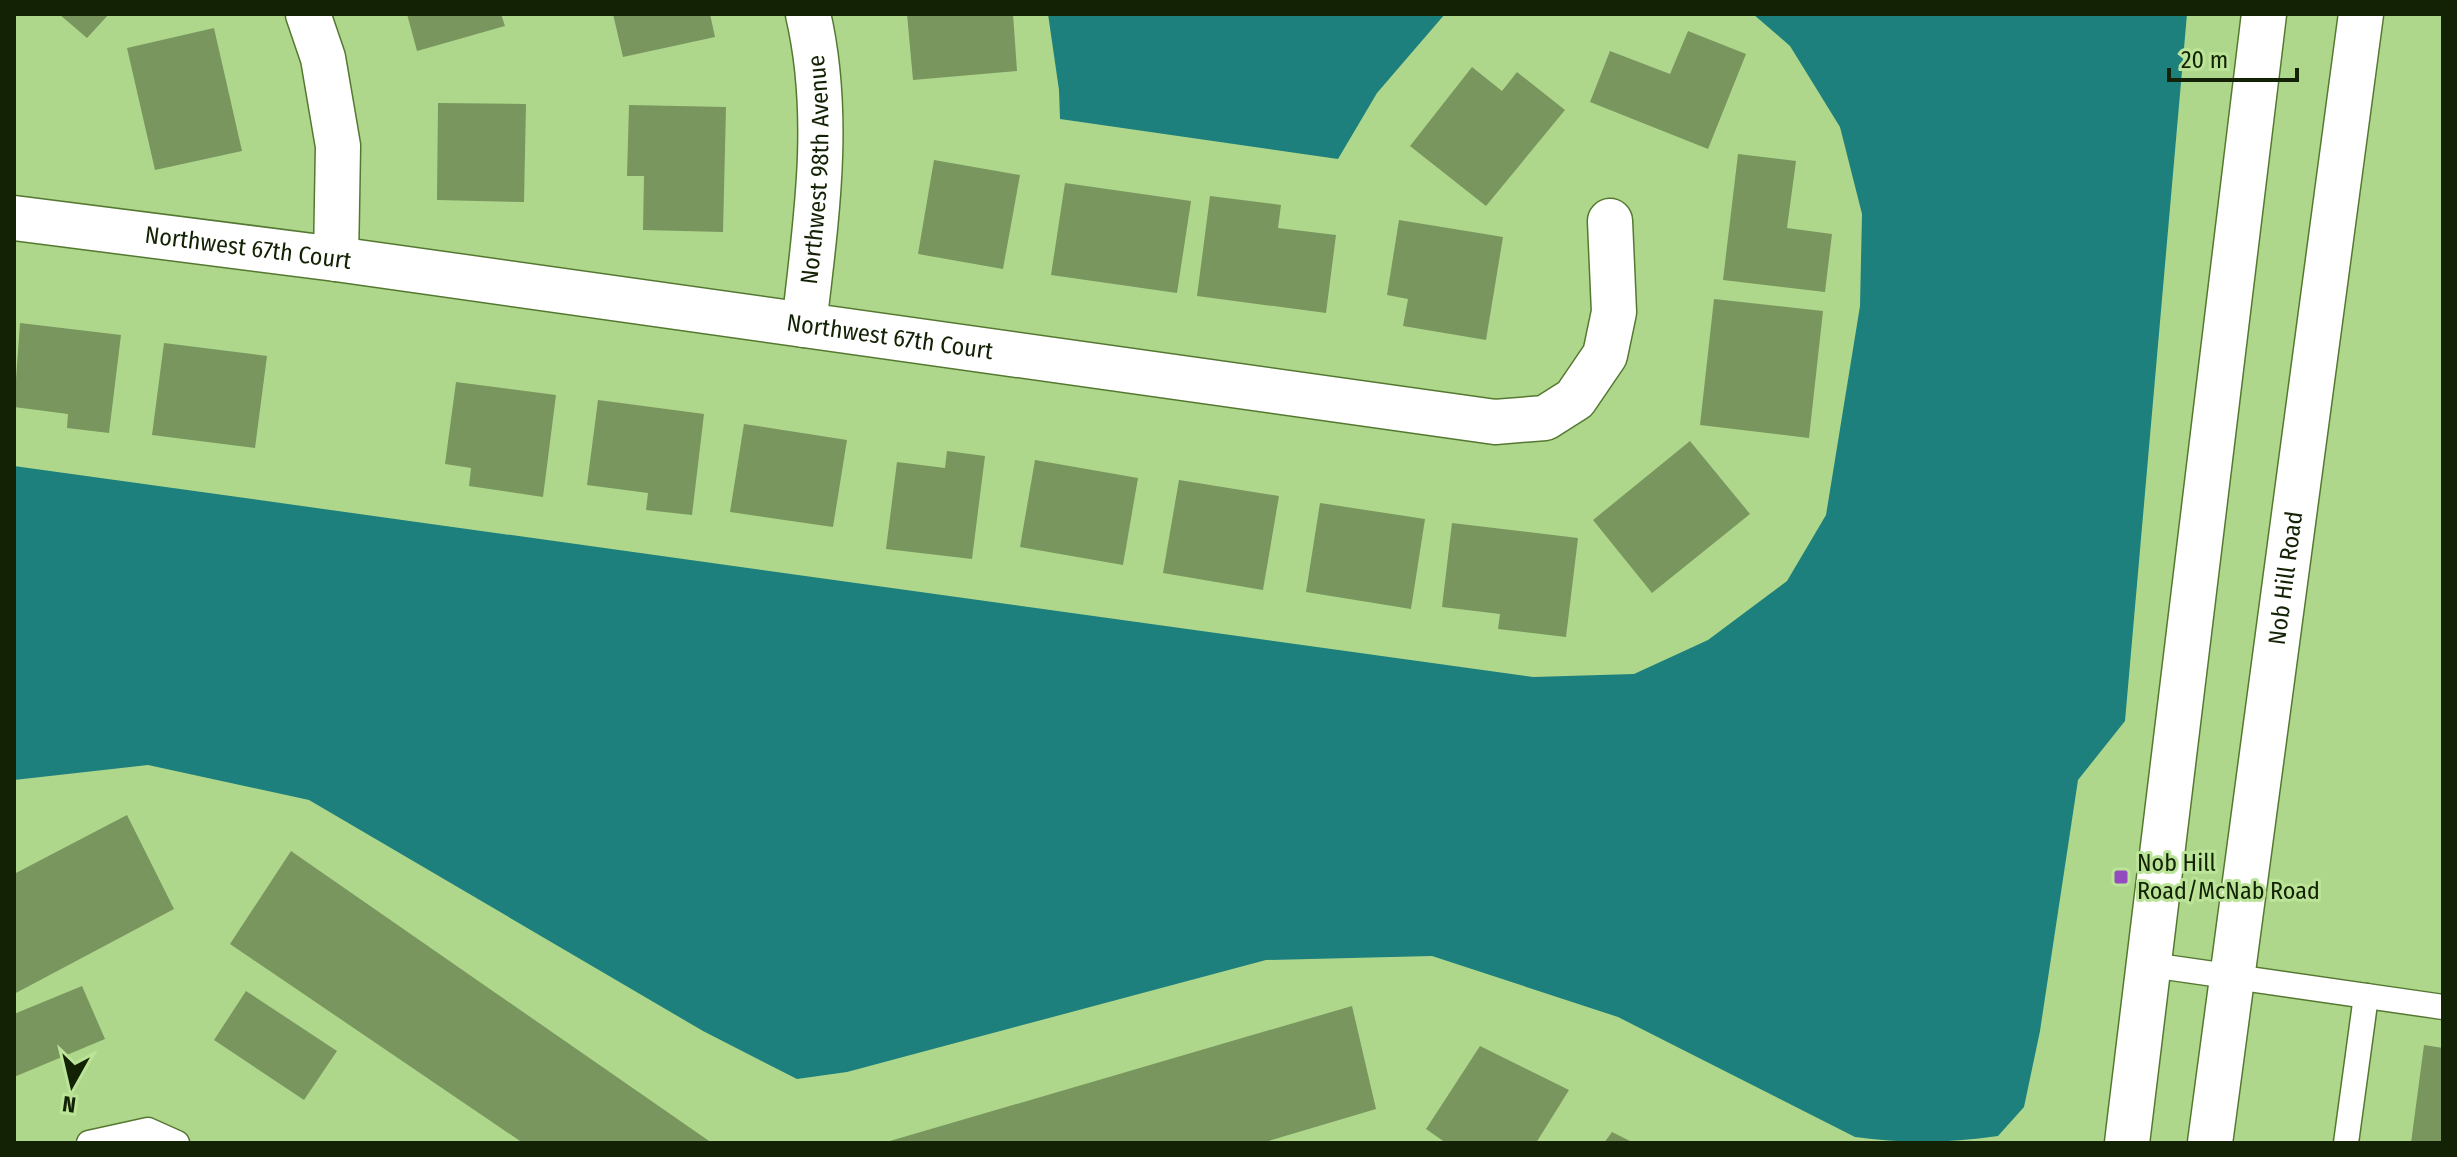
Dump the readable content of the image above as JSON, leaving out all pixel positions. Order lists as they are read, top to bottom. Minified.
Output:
{"streets":{"street":["Northwest 98th Avenue","Northwest 67th Court","Nob Hill Road"]},"crossings":[["Northwest 98th Avenue","Northwest 67th Court"]],"places":{"transit":["Nob Hill Road/McNab Road"]},"scale_bar":"20 m","north":"bottom"}
